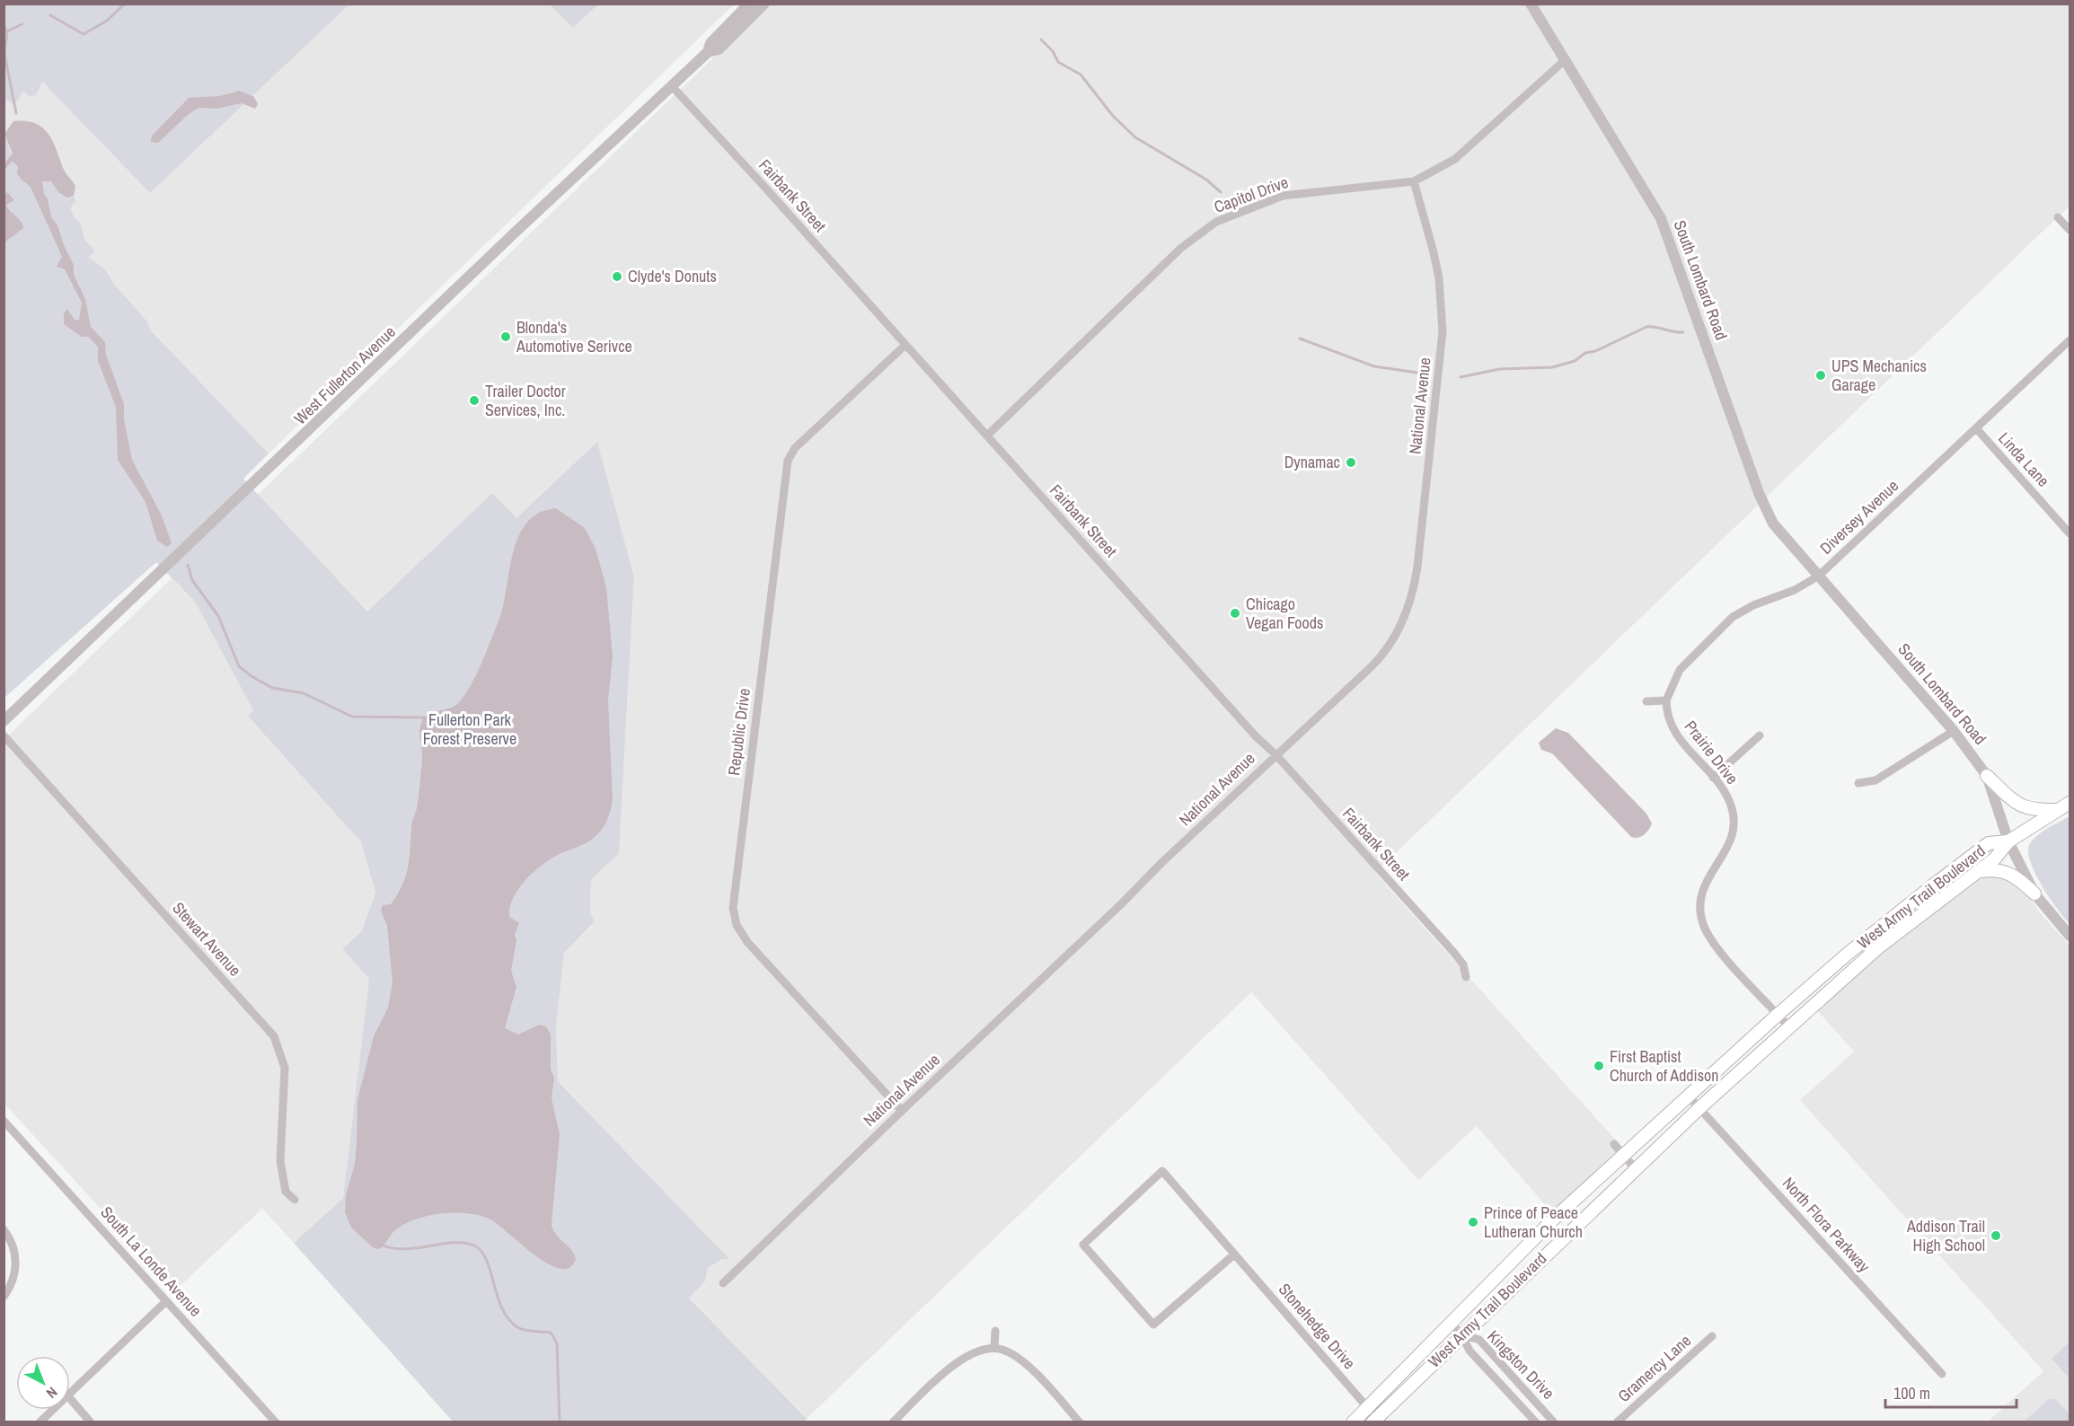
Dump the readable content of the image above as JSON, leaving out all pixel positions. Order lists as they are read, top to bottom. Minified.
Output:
{"streets":{"main road":["West Army Trail Boulevard"],"street":["Capitol Drive","Fairbank Street","South Lombard Road","West Fullerton Avenue","National Avenue","Linda Lane","Diversey Avenue","Republic Drive","Prairie Drive","Stewart Avenue","North Flora Parkway","South La Londe Avenue","Stonehedge Drive","Kingston Drive","Gramercy Lane"]},"crossings":[["Capitol Drive","Fairbank Street"],["Capitol Drive","South Lombard Road"],["Capitol Drive","National Avenue"],["Fairbank Street","West Fullerton Avenue"],["Fairbank Street","National Avenue"],["Fairbank Street","Republic Drive"],["South Lombard Road","Diversey Avenue"],["South Lombard Road","West Army Trail Boulevard"],["National Avenue","Republic Drive"],["Linda Lane","Diversey Avenue"],["Diversey Avenue","Prairie Drive"],["Prairie Drive","West Army Trail Boulevard"],["West Army Trail Boulevard","North Flora Parkway"],["West Army Trail Boulevard","Stonehedge Drive"],["West Army Trail Boulevard","Kingston Drive"]],"parks":["Fullerton Park Forest Preserve"],"places":["Clyde's Donuts","Blonda's Automotive Serivce","UPS Mechanics Garage","Trailer Doctor Services, Inc.","Dynamac","Chicago Vegan Foods","First Baptist Church of Addison","Prince of Peace Lutheran Church","Addison Trail High School"],"scale_bar":"100 m","north":"bottom right"}
